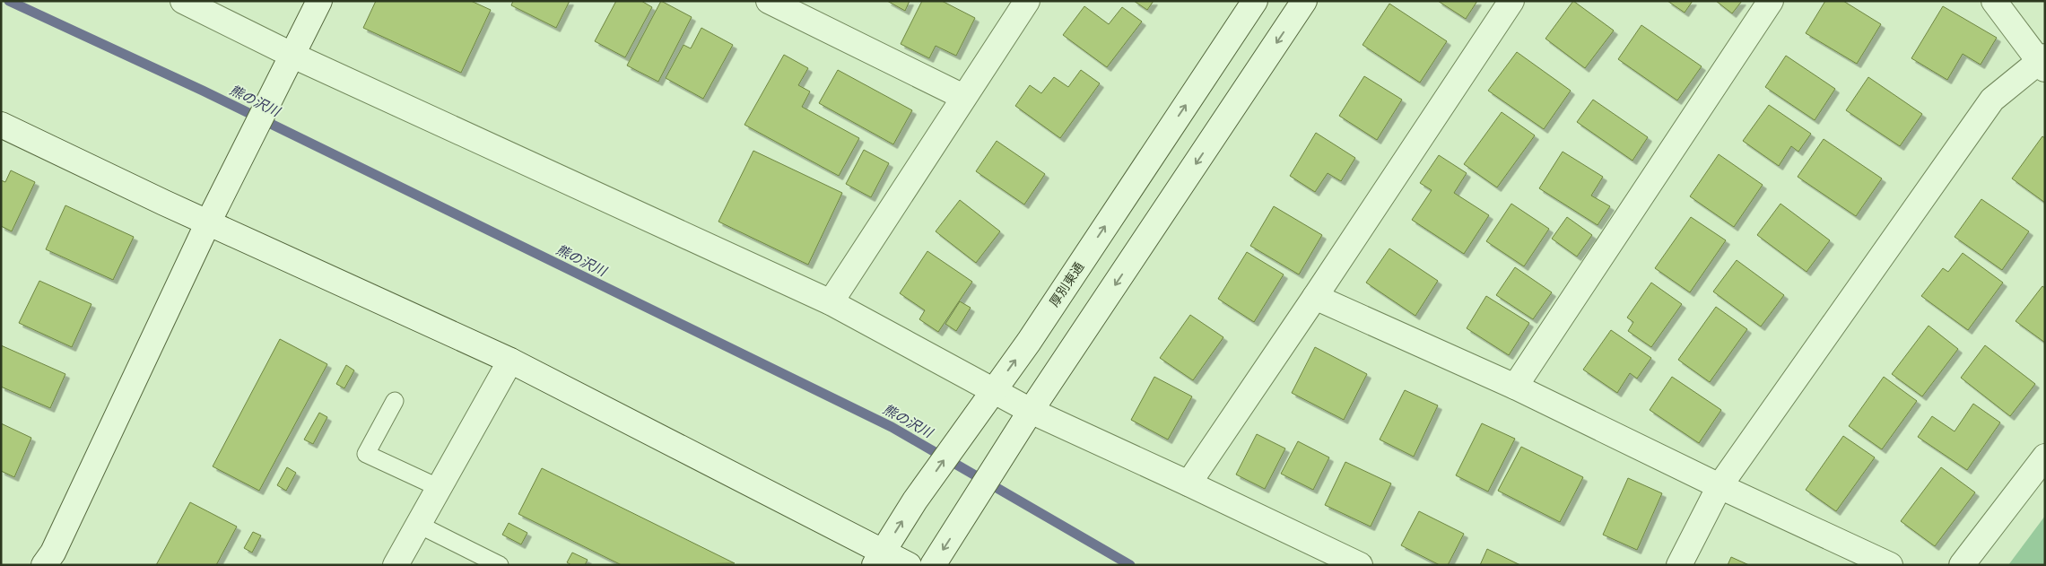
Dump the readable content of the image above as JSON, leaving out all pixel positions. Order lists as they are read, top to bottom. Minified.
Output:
{"streets":{"street":["厚別東通"]},"water":["熊の沢川"]}
